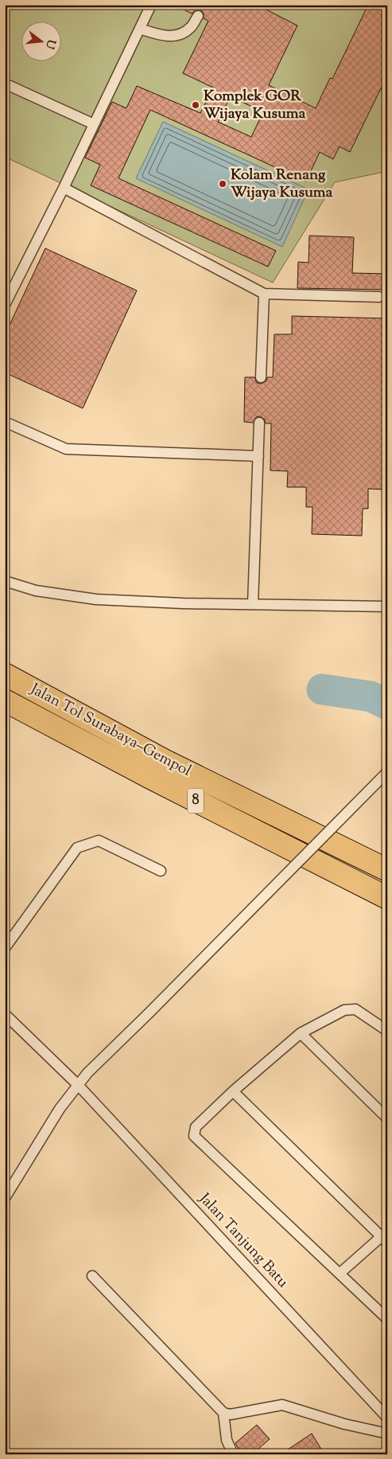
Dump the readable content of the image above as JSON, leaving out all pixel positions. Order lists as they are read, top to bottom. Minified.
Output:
{"streets":{"highway":["Jalan Tol Surabaya–Gempol","8"],"lane":["Jalan Tanjung Batu"]},"places":["Komplek GOR Wijaya Kusuma","Kolam Renang Wijaya Kusuma"],"north":"right"}
